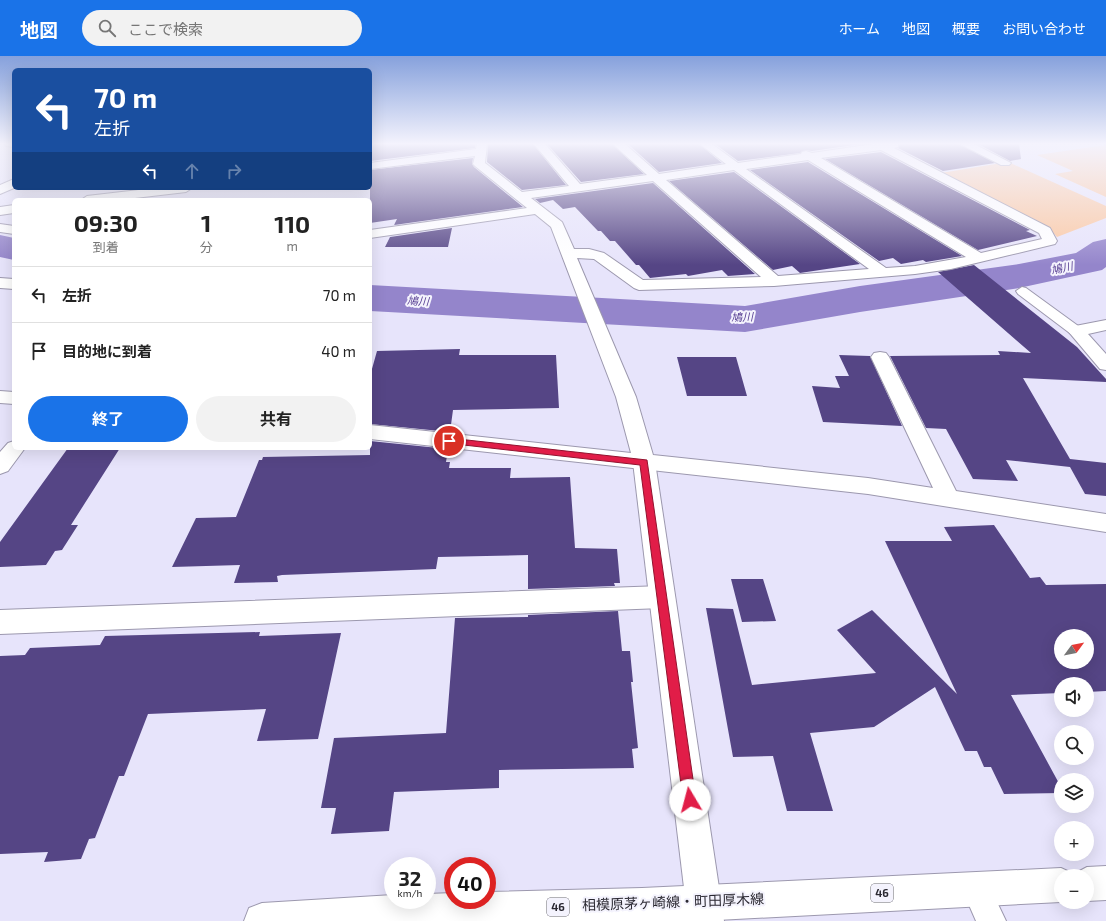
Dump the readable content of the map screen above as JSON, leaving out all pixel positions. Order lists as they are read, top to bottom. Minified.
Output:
{"streets":{"street":["46","相模原茅ヶ崎線・町田厚木線"]},"water":["鳩川"],"north":"top right","page":{"header":"地図","search":"ここで検索","nav":["ホーム","地図","概要","お問い合わせ"],"turn":["70 m","左折"],"eta":["09:30","到着","1","分","110","m"],"list":[{"name":"左折","value":"70 m"},{"name":"目的地に到着","value":"40 m"}],"buttons":["終了","共有"],"map_buttons":["+","−"],"speed":"32 km/h","limit":"40"}}
